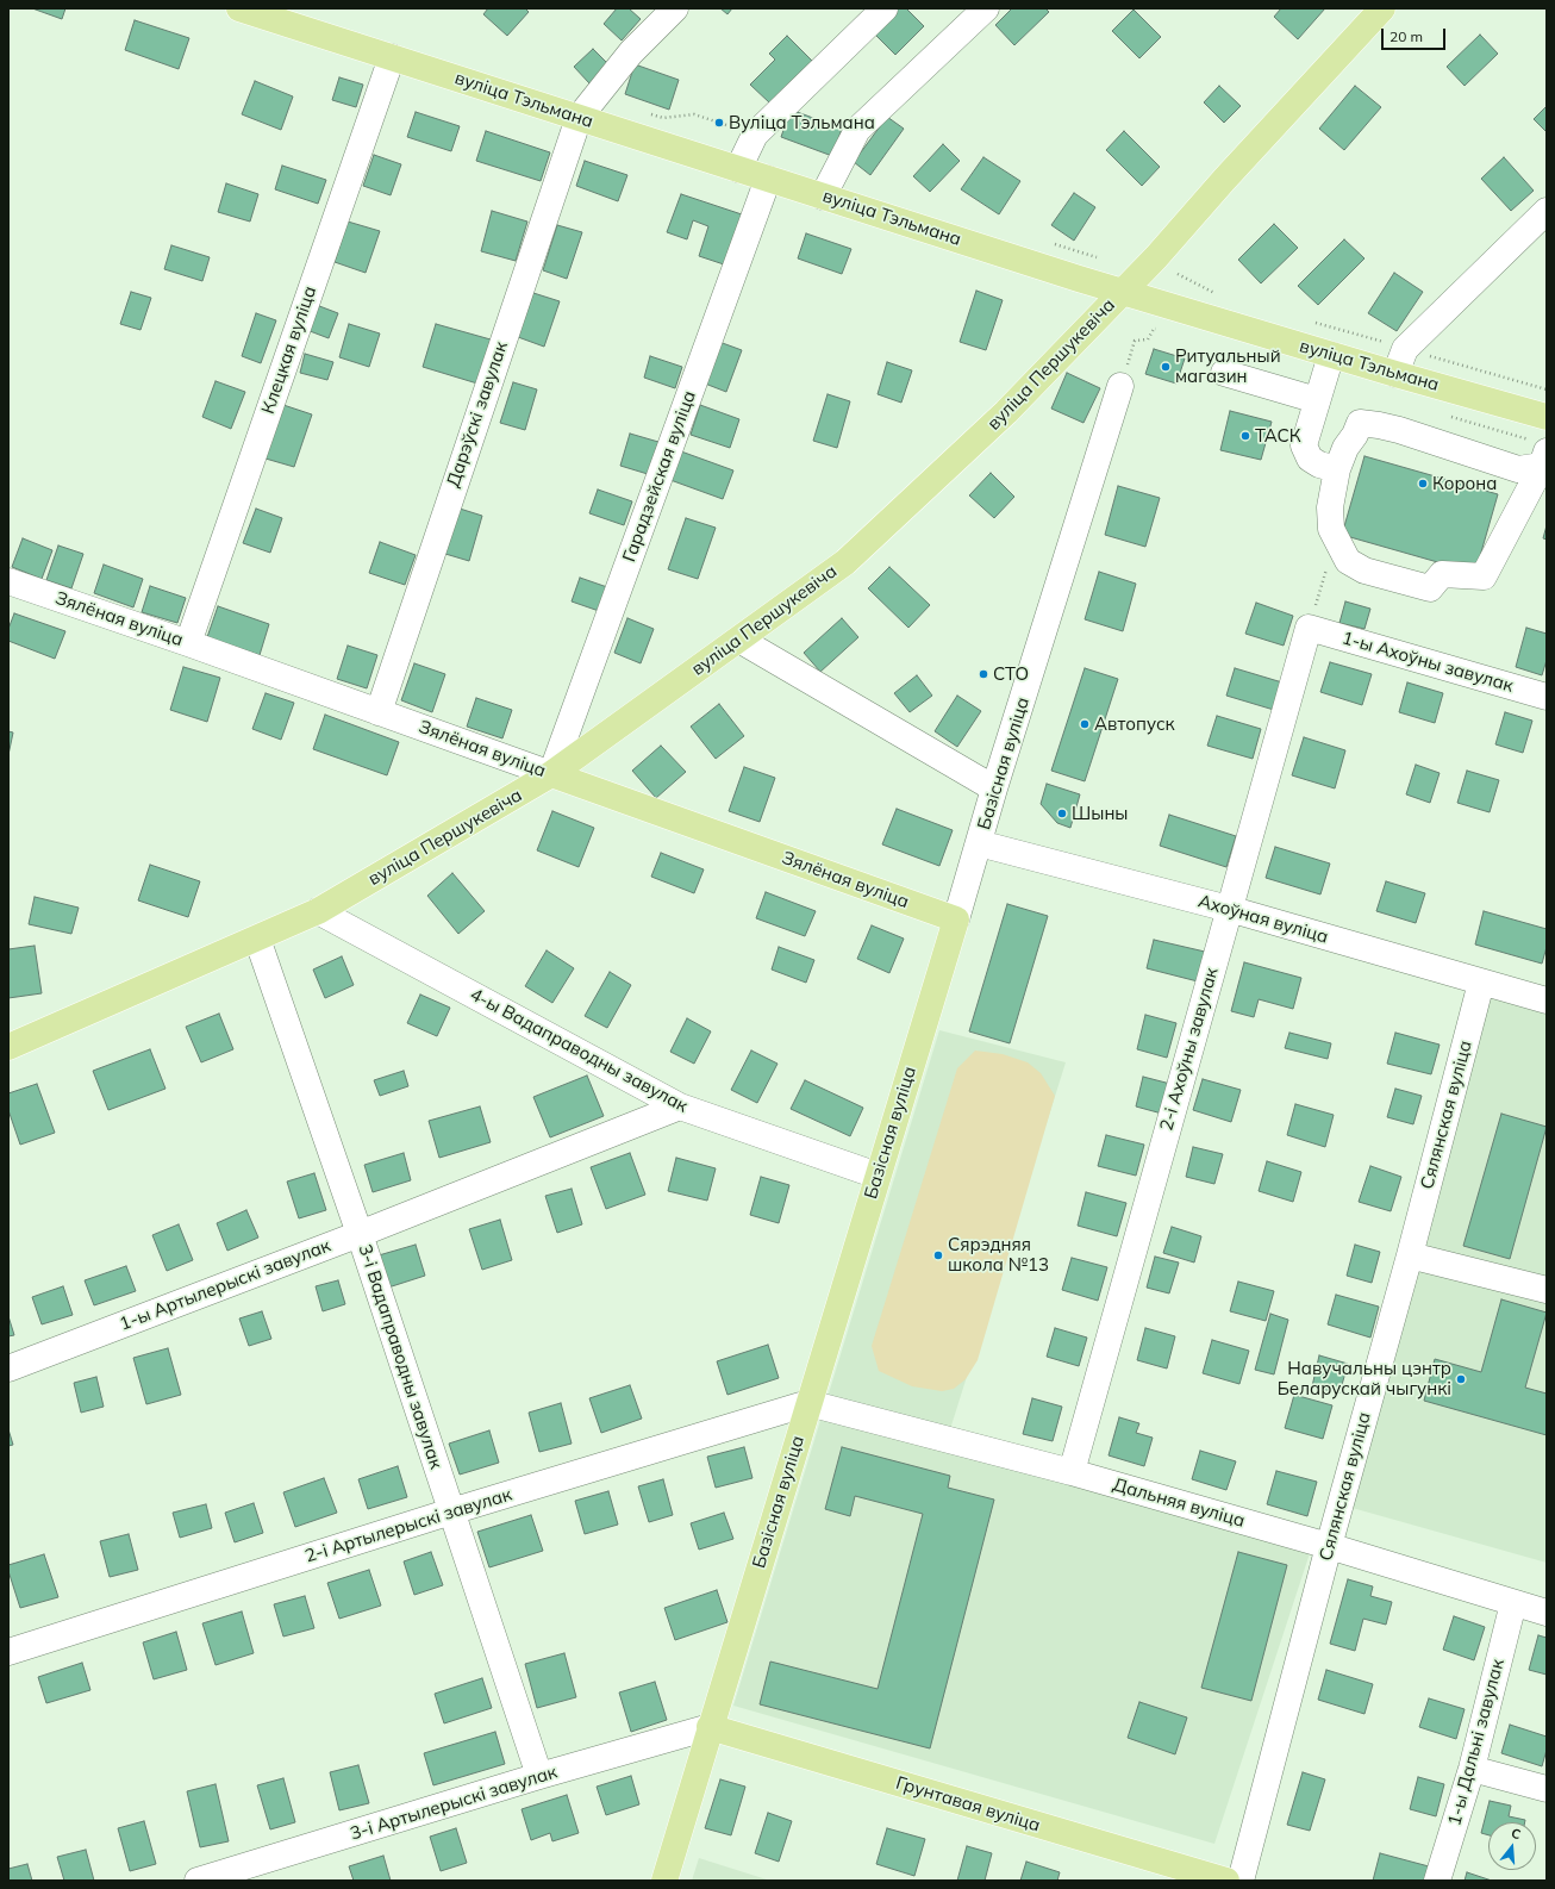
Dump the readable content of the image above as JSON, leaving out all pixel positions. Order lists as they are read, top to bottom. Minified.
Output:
{"streets":{"main road":["вуліца Тэльмана","вуліца Першукевіча","Зялёная вуліца","Базісная вуліца","Грунтавая вуліца"],"street":["Клецкая вуліца","Дарэўскі завулак","Гарадзейская вуліца","1-ы Ахоўны завулак","Ахоўная вуліца","2-і Ахоўны завулак","4-ы Вадаправодны завулак","Сялянская вуліца","1-ы Артылерыскі завулак","3-і Вадаправодны завулак","Дальняя вуліца","2-і Артылерыскі завулак","1-ы Дальні завулак","3-і Артылерыскі завулак"]},"crossings":[["вуліца Тэльмана","Клецкая вуліца"],["вуліца Тэльмана","вуліца Першукевіча"],["вуліца Тэльмана","Дарэўскі завулак"],["вуліца Тэльмана","Гарадзейская вуліца"],["Клецкая вуліца","Зялёная вуліца"],["вуліца Першукевіча","Гарадзейская вуліца"],["вуліца Першукевіча","Зялёная вуліца"],["вуліца Першукевіча","4-ы Вадаправодны завулак"],["вуліца Першукевіча","3-і Вадаправодны завулак"],["Дарэўскі завулак","Зялёная вуліца"],["Гарадзейская вуліца","Зялёная вуліца"],["Зялёная вуліца","Базісная вуліца"],["1-ы Ахоўны завулак","2-і Ахоўны завулак"],["Базісная вуліца","Ахоўная вуліца"],["Базісная вуліца","4-ы Вадаправодны завулак"],["Базісная вуліца","Дальняя вуліца"],["Базісная вуліца","2-і Артылерыскі завулак"],["Базісная вуліца","3-і Артылерыскі завулак"],["Базісная вуліца","Грунтавая вуліца"],["Ахоўная вуліца","2-і Ахоўны завулак"],["Ахоўная вуліца","Сялянская вуліца"],["2-і Ахоўны завулак","Дальняя вуліца"],["4-ы Вадаправодны завулак","1-ы Артылерыскі завулак"],["Сялянская вуліца","Дальняя вуліца"],["1-ы Артылерыскі завулак","3-і Вадаправодны завулак"],["3-і Вадаправодны завулак","2-і Артылерыскі завулак"],["3-і Вадаправодны завулак","3-і Артылерыскі завулак"],["Дальняя вуліца","2-і Артылерыскі завулак"],["Дальняя вуліца","1-ы Дальні завулак"],["3-і Артылерыскі завулак","Грунтавая вуліца"]],"places":["Вуліца Тэльмана","Ритуальный магазин","ТАСК","Корона","СТО","Автопуск","Шыны","Сярэдняя школа №13","Навучальны цэнтр Беларускай чыгункі"],"scale_bar":"20 m","north":"top"}
